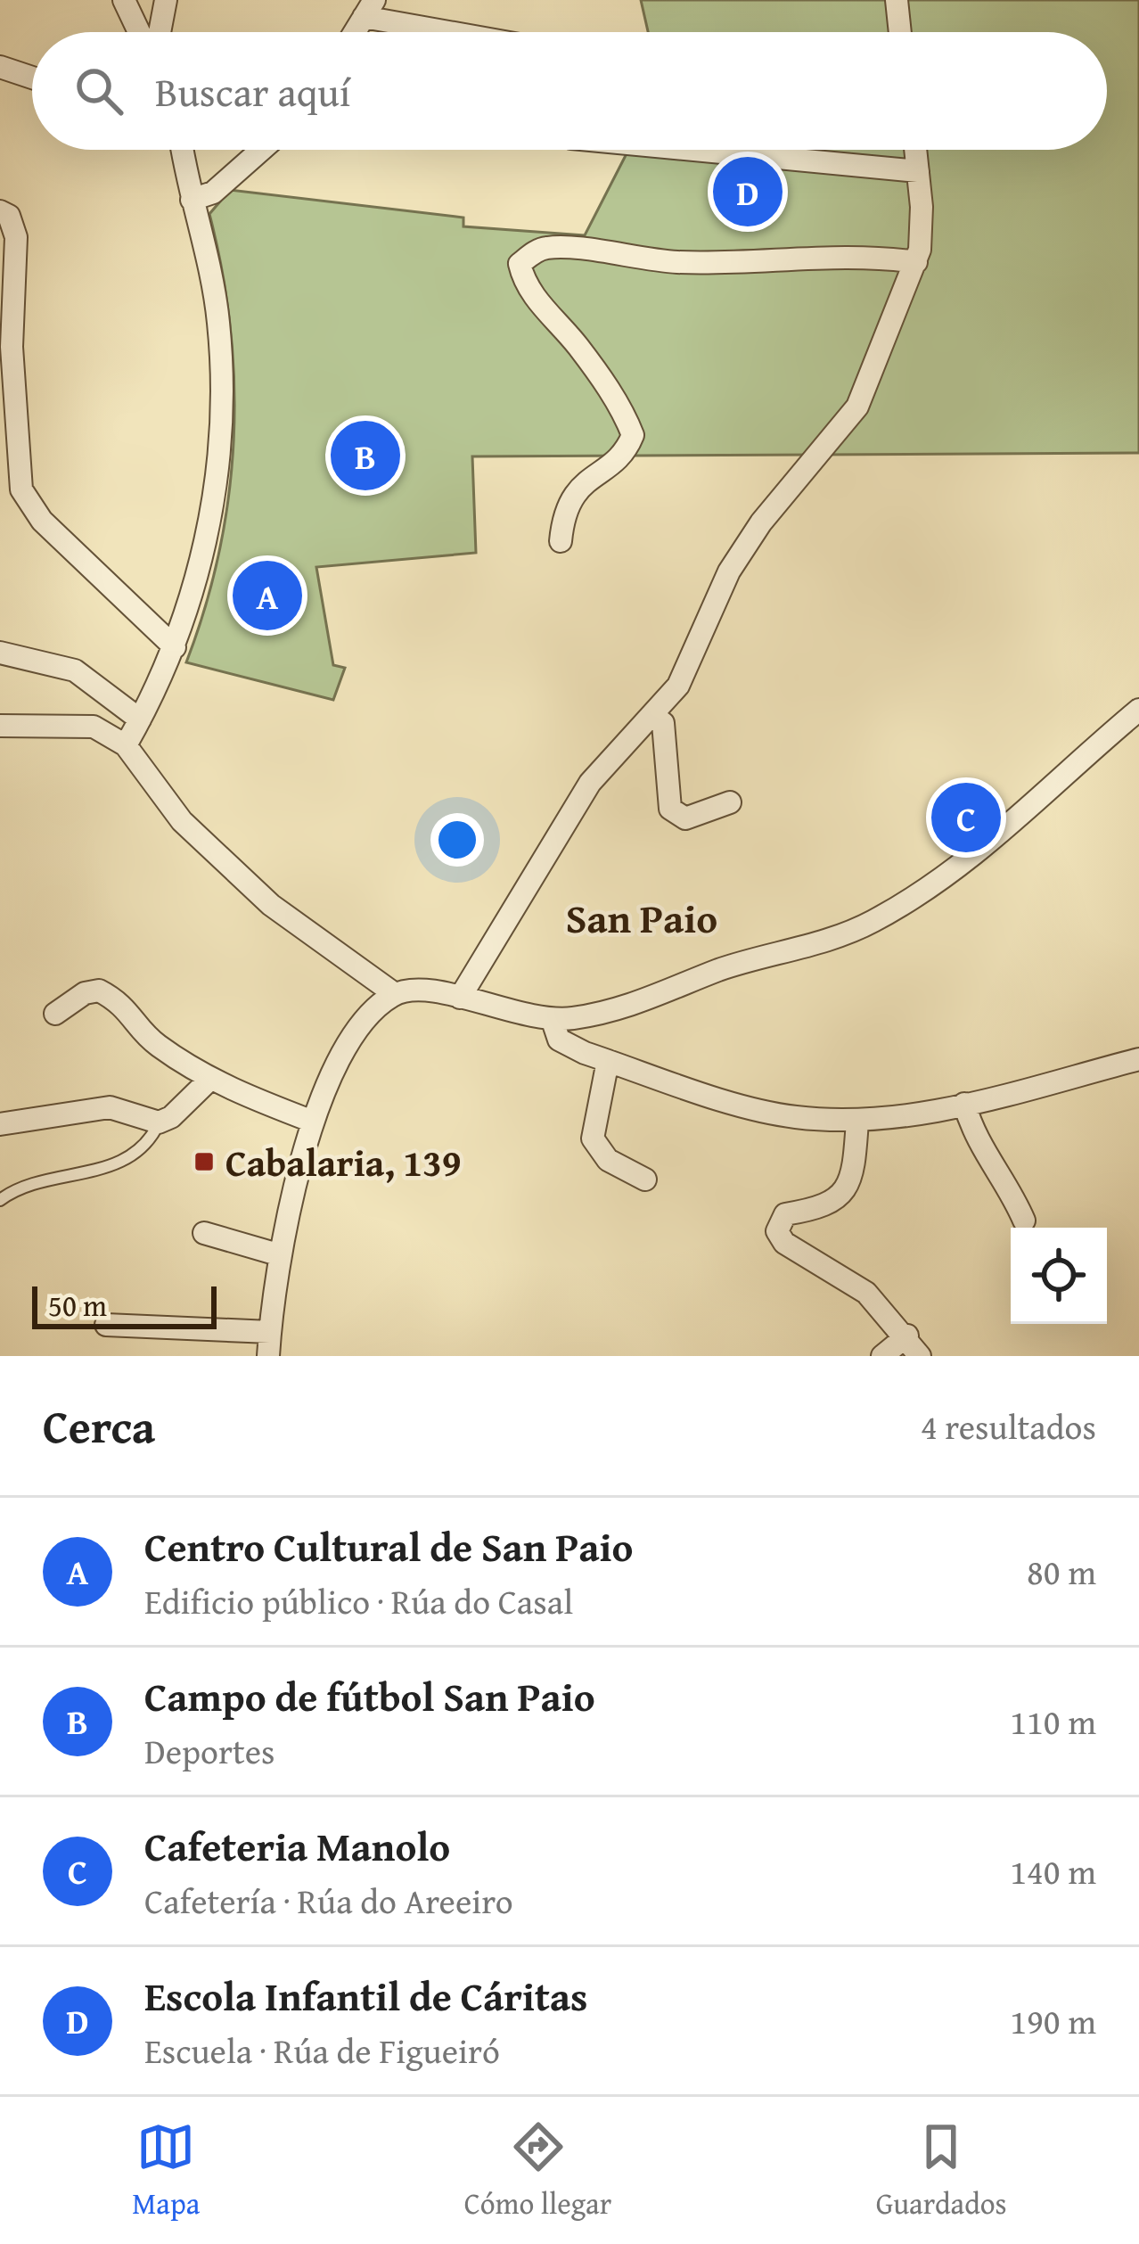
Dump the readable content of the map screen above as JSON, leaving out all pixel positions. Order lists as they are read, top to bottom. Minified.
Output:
{"districts":["San Paio"],"places":{"transit":["Cabalaria, 139"]},"scale_bar":"50 m","page":{"search":"Buscar aquí","pins":["D","B","A","C"],"scale":"50 m","heading":["Cerca","4 resultados"],"list":[{"mark":"A","name":"Centro Cultural de San Paio","note":"Edificio público · Rúa do Casal","value":"80 m"},{"mark":"B","name":"Campo de fútbol San Paio","note":"Deportes","value":"110 m"},{"mark":"C","name":"Cafeteria Manolo","note":"Cafetería · Rúa do Areeiro","value":"140 m"},{"mark":"D","name":"Escola Infantil de Cáritas","note":"Escuela · Rúa de Figueiró","value":"190 m"}],"nav":["Mapa","Cómo llegar","Guardados"]}}
